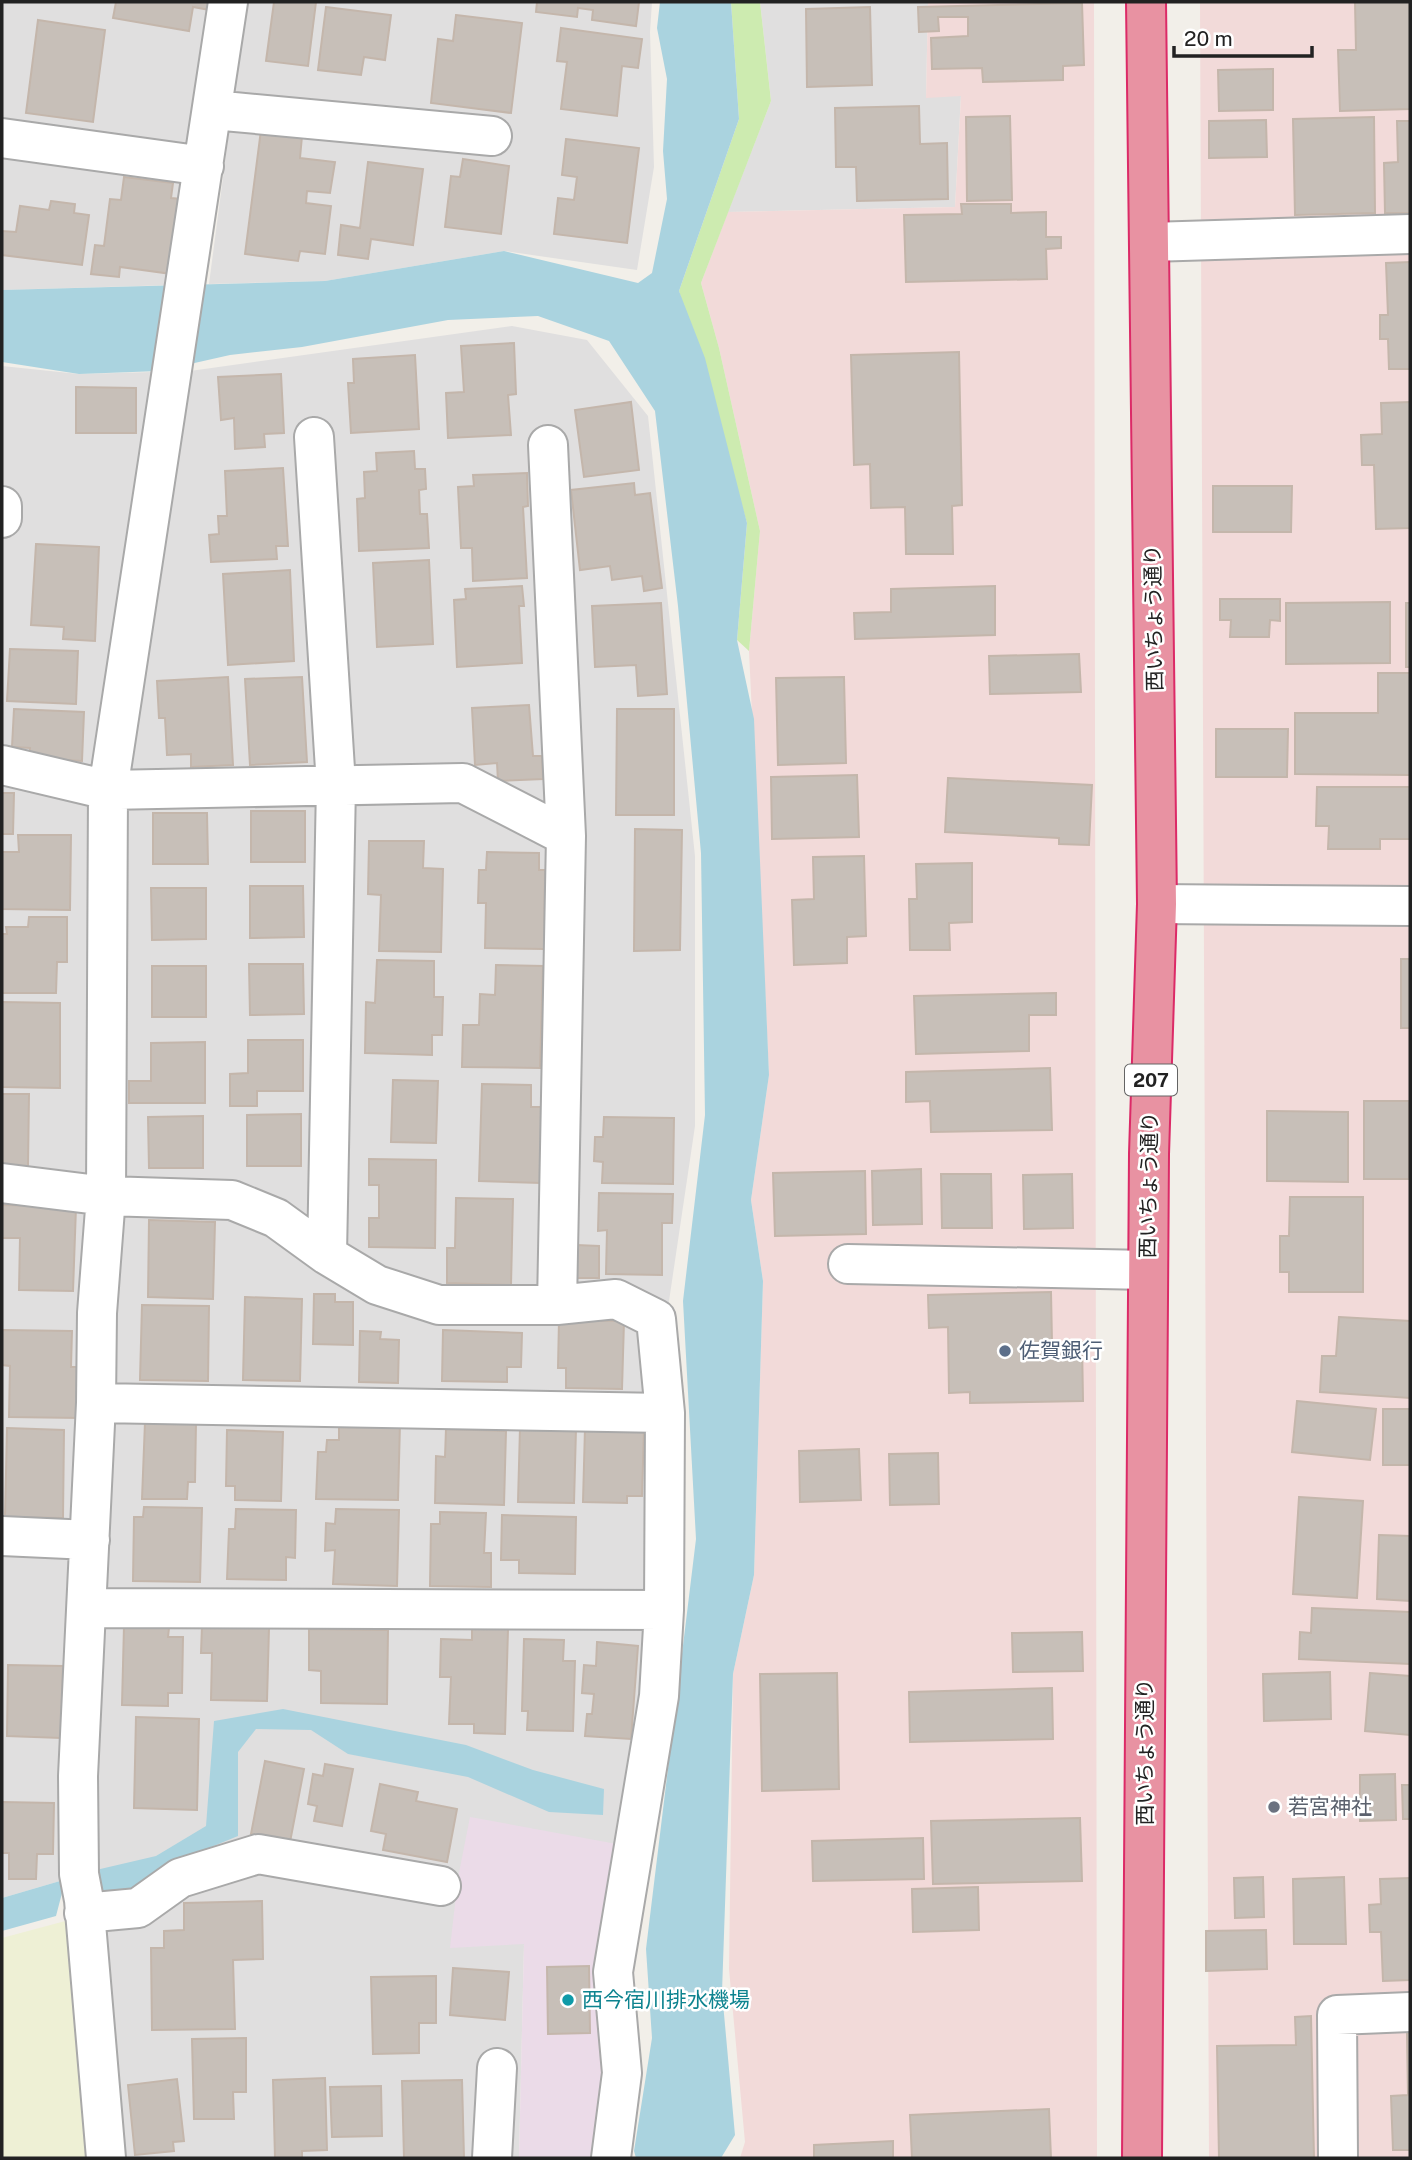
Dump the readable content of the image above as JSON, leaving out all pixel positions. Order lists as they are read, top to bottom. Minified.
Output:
{"streets":{"highway":["西いちょう通り","207"]},"places":["佐賀銀行","若宮神社","西今宿川排水機場"],"scale_bar":"20 m"}
